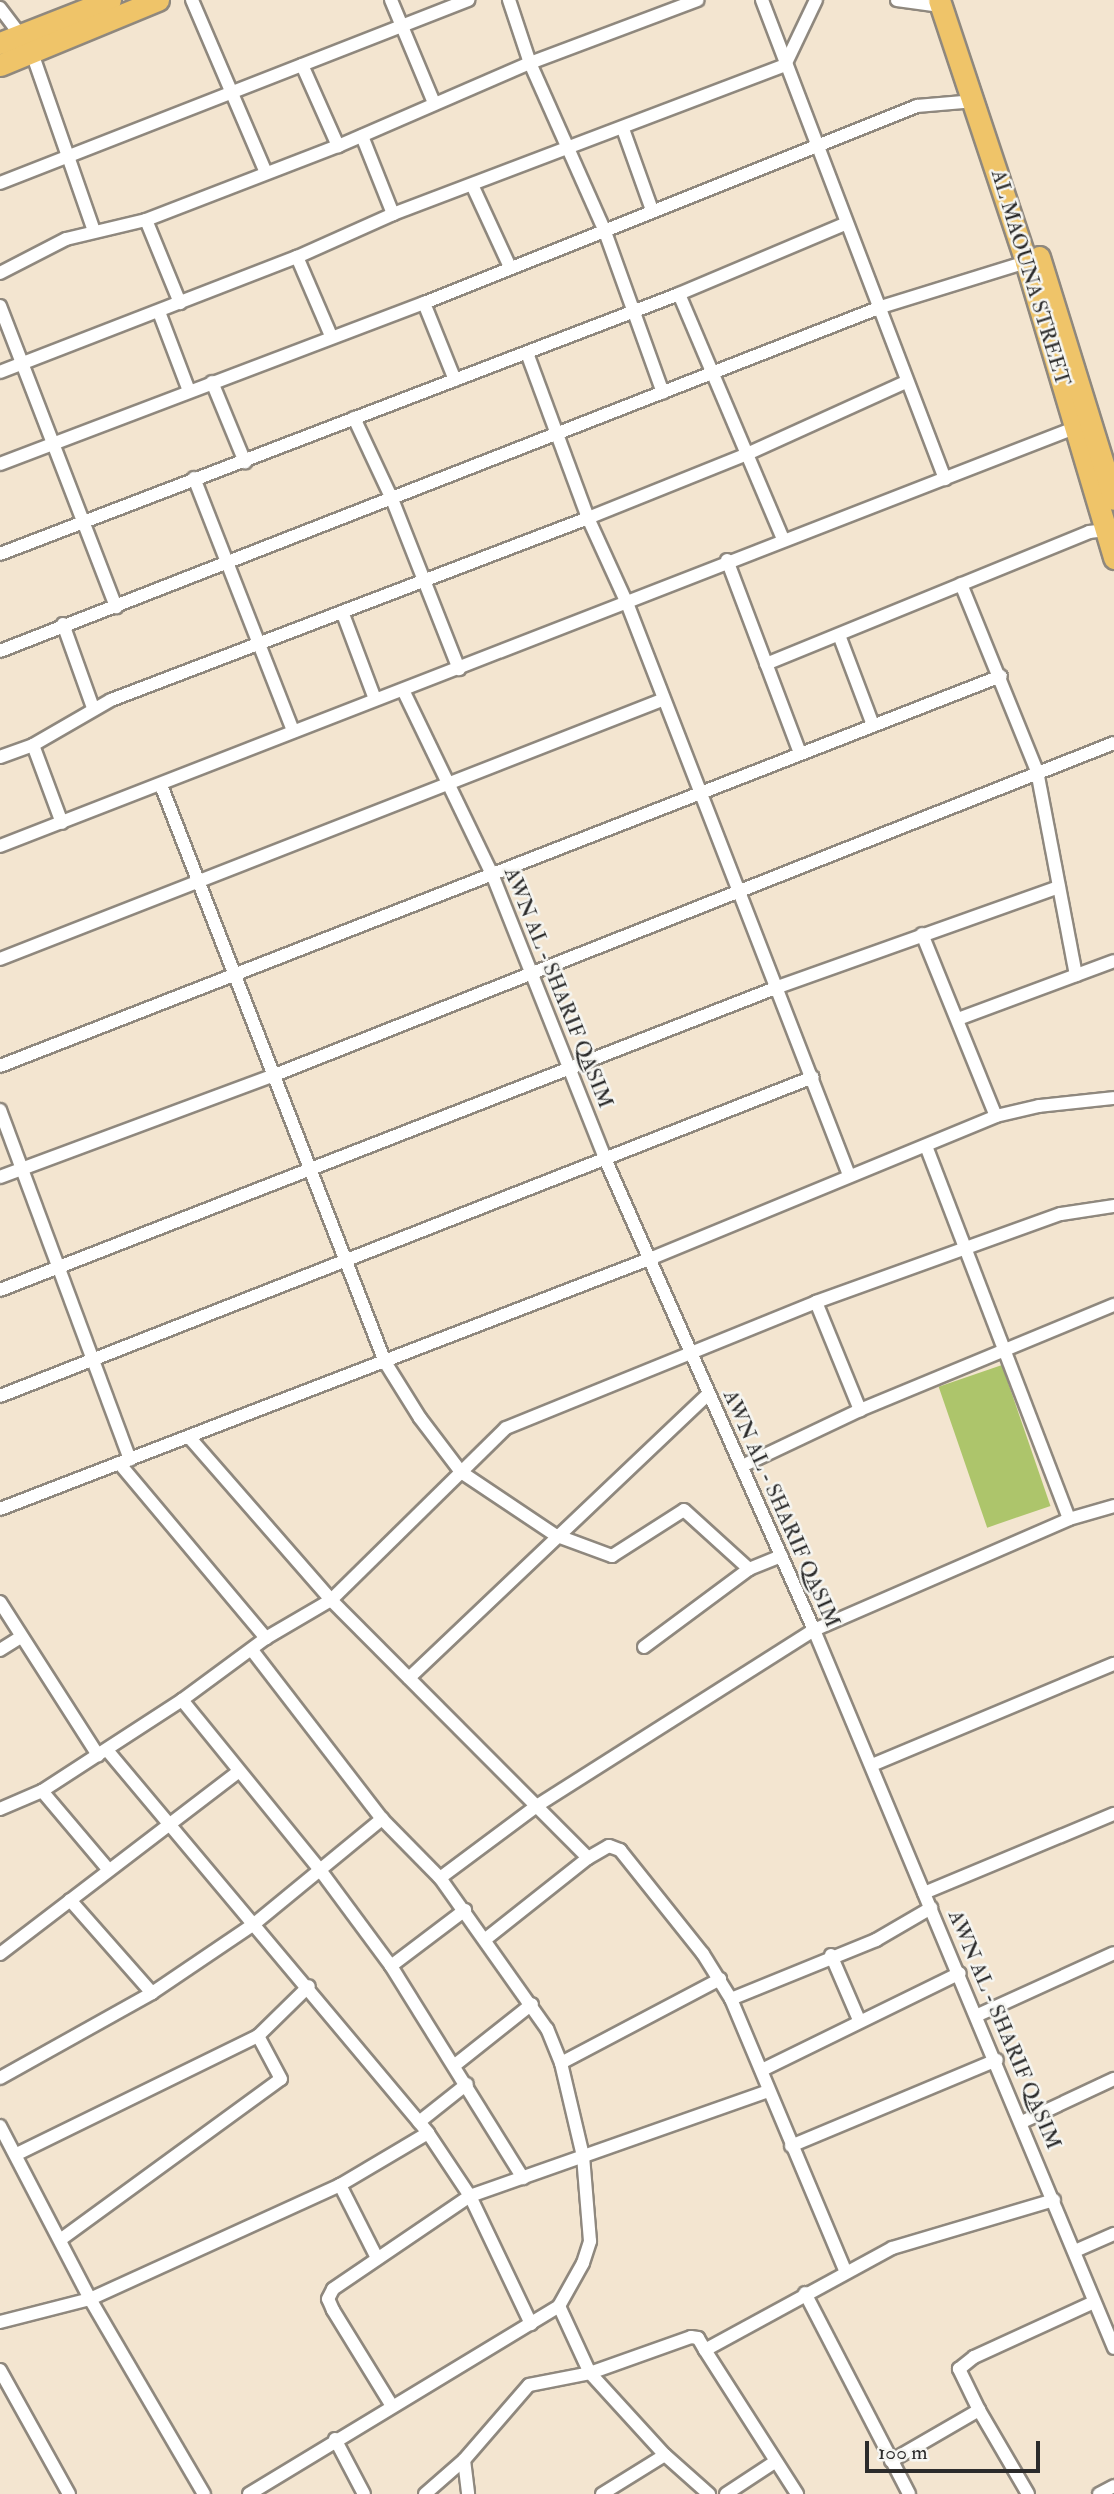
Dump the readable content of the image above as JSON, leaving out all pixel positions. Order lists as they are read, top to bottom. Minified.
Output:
{"streets":{"main road":["AL MAOUNA STREET"],"street":["AWN AL - SHARIF QASIM"]},"scale_bar":"100 m"}
